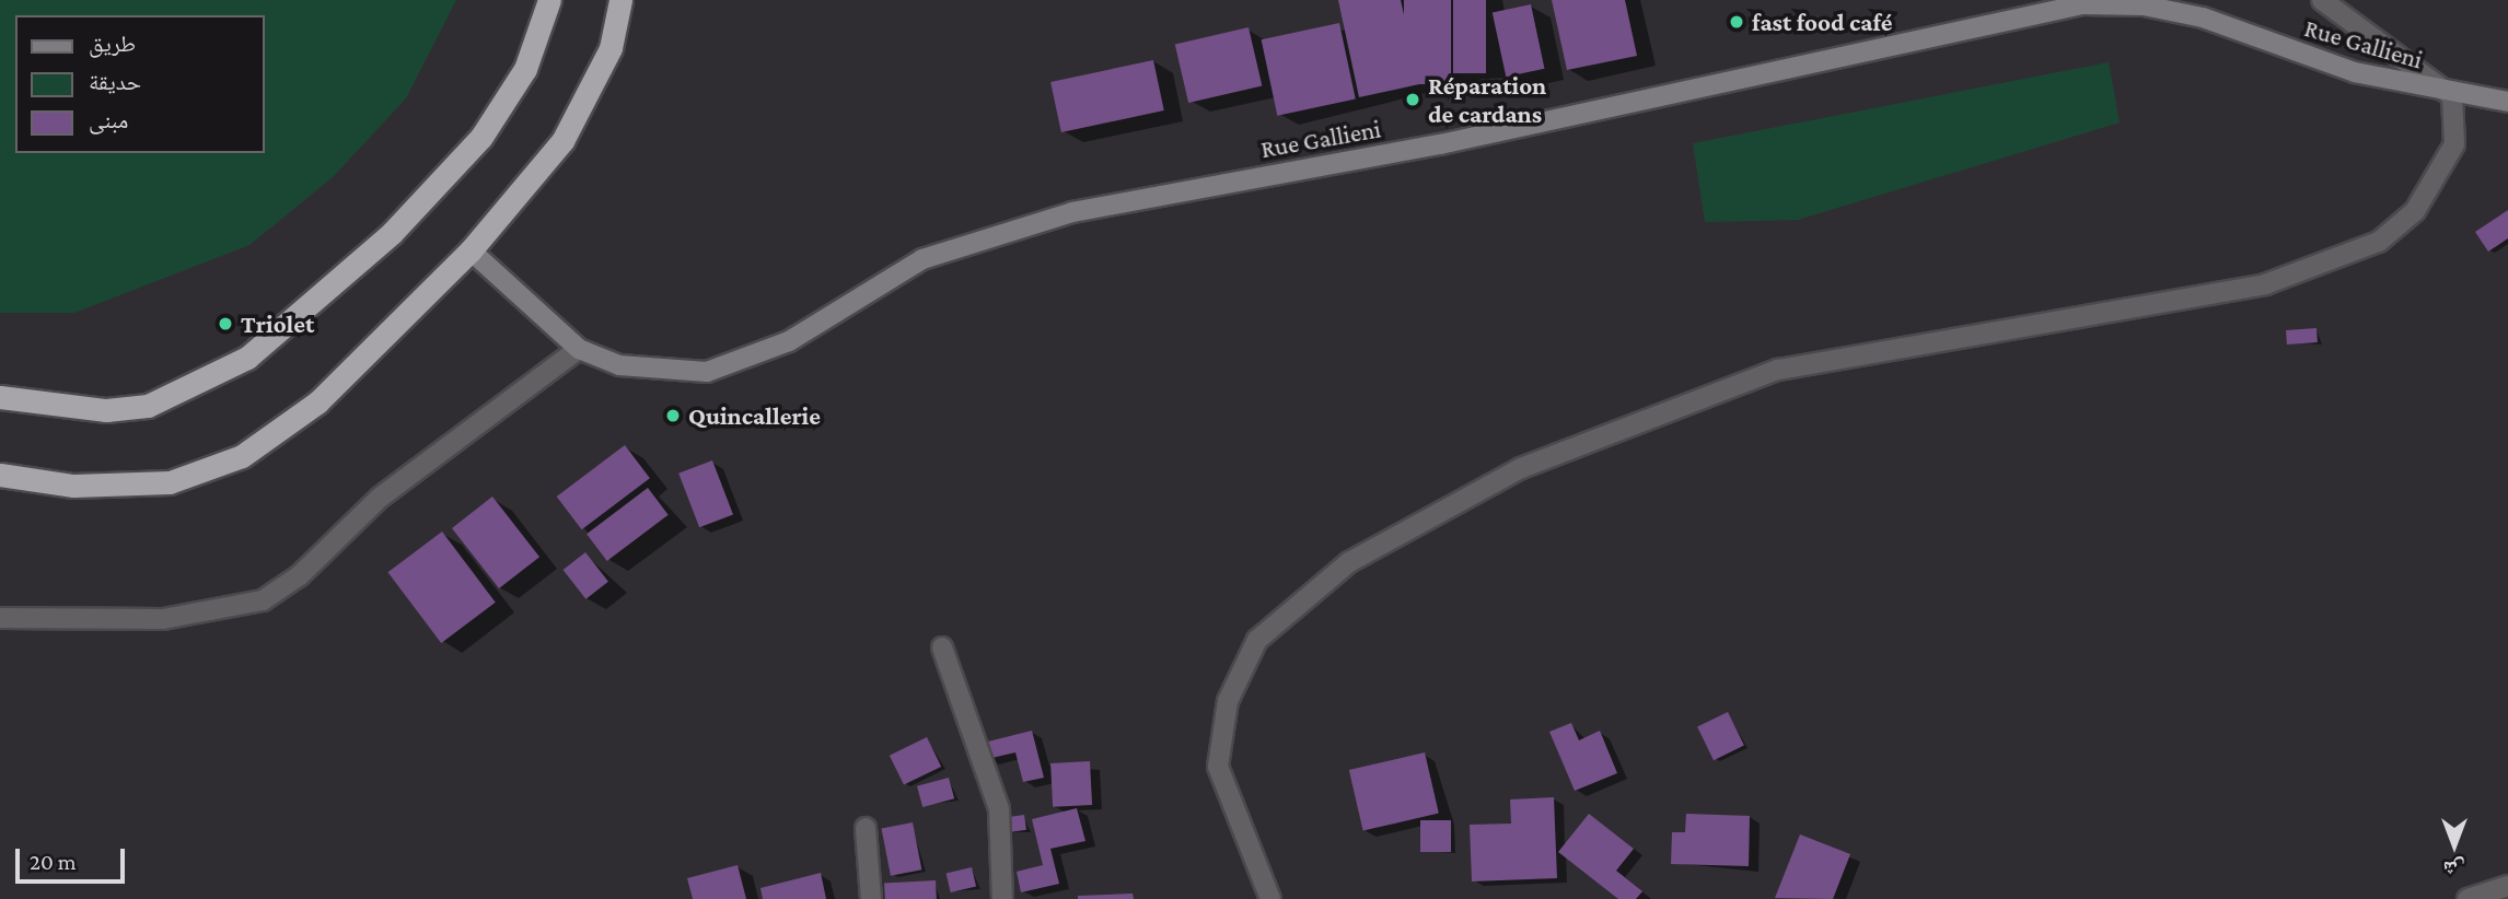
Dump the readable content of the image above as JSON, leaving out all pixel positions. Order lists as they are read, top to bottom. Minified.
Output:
{"streets":{"street":["Rue Gallieni"]},"places":["fast food café","Réparation de cardans","Triolet","Quincallerie"],"legend":["طريق","حديقة","مبنى"],"scale_bar":"20 m","north":"bottom"}
